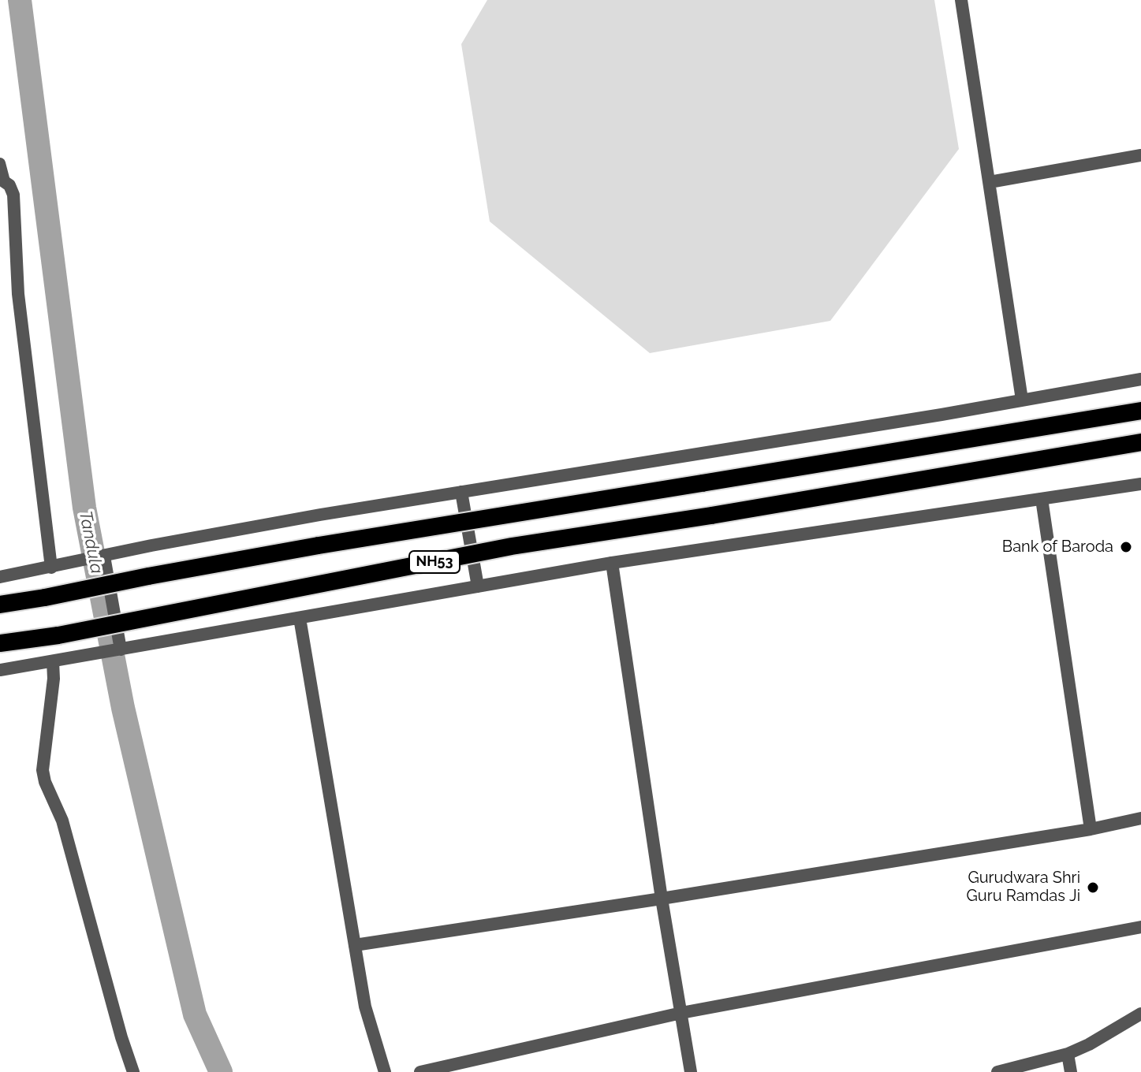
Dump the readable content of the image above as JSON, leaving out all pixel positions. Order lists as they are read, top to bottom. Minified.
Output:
{"streets":{"highway":["NH53"]},"water":["Tandula"],"places":["Bank of Baroda","Gurudwara Shri Guru Ramdas Ji"]}
